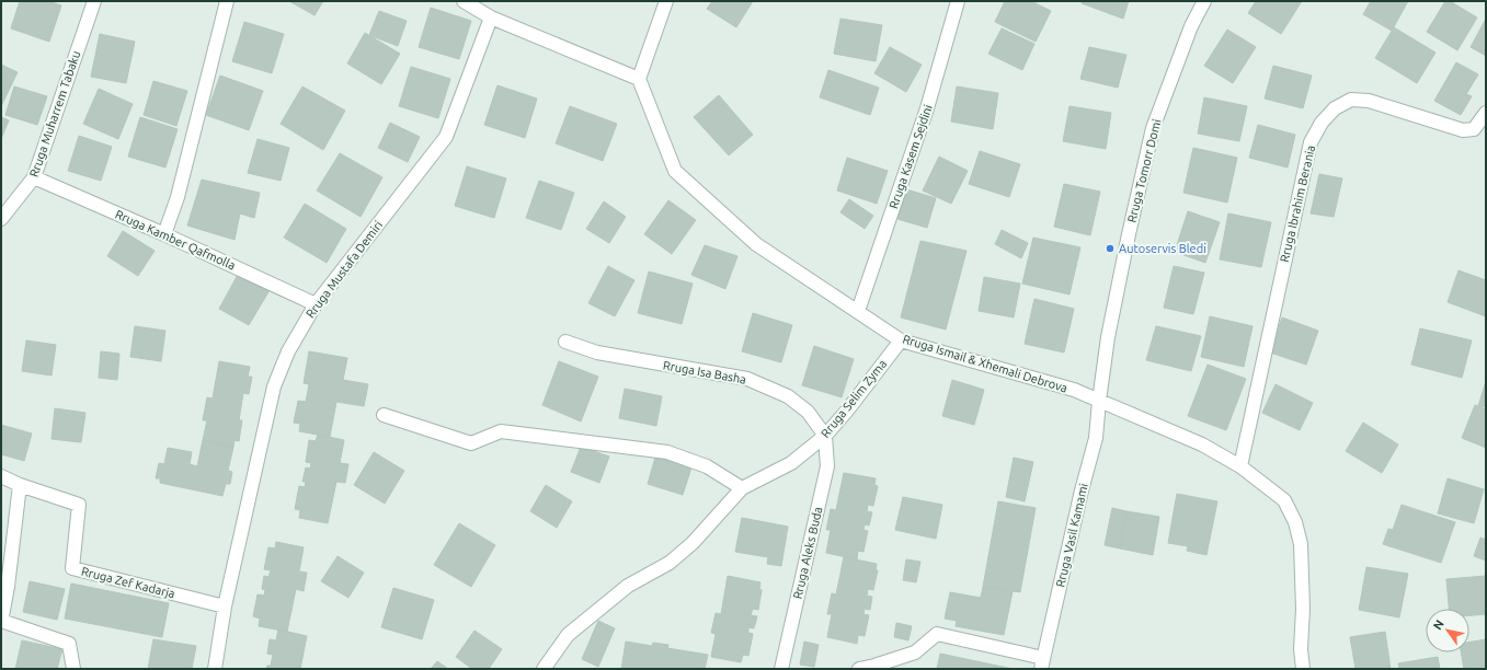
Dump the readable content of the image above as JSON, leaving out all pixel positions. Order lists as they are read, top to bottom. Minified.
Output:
{"streets":{"street":["Rruga Muharrem Tabaku","Rruga Kasem Sejdini","Rruga Tomorr Domi","Rruga Ibrahim Berania","Rruga Kamber Qafmolla","Rruga Mustafa Demiri","Rruga Ismail & Xhemali Debrova","Rruga Isa Basha","Rruga Selim Zyma","Rruga Vasil Kamami","Rruga Aleks Buda","Rruga Zef Kadarja"]},"crossings":[["Rruga Muharrem Tabaku","Rruga Kamber Qafmolla"],["Rruga Kasem Sejdini","Rruga Ismail & Xhemali Debrova"],["Rruga Tomorr Domi","Rruga Ismail & Xhemali Debrova"],["Rruga Tomorr Domi","Rruga Vasil Kamami"],["Rruga Ibrahim Berania","Rruga Ismail & Xhemali Debrova"],["Rruga Kamber Qafmolla","Rruga Mustafa Demiri"],["Rruga Mustafa Demiri","Rruga Zef Kadarja"],["Rruga Ismail & Xhemali Debrova","Rruga Selim Zyma"],["Rruga Ismail & Xhemali Debrova","Rruga Vasil Kamami"],["Rruga Isa Basha","Rruga Selim Zyma"],["Rruga Isa Basha","Rruga Aleks Buda"],["Rruga Selim Zyma","Rruga Aleks Buda"]],"places":["Autoservis Bledi"],"north":"top left"}
